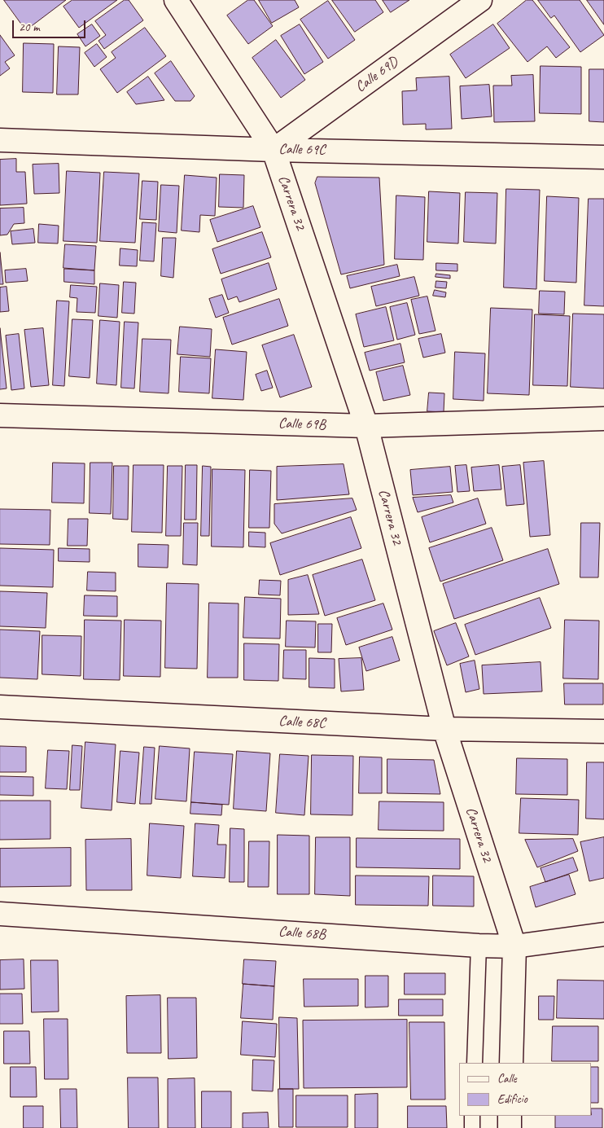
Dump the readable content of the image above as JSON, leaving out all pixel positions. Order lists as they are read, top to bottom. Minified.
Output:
{"streets":{"street":["Calle 69D","Calle 69C","Carrera 32","Calle 69B","Calle 68C","Calle 68B"]},"crossings":[["Calle 69D","Calle 69C"],["Calle 69D","Carrera 32"],["Calle 69C","Carrera 32"],["Carrera 32","Calle 69B"],["Carrera 32","Calle 68C"],["Carrera 32","Calle 68B"]],"legend":["Calle","Edificio"],"scale_bar":"20 m"}
